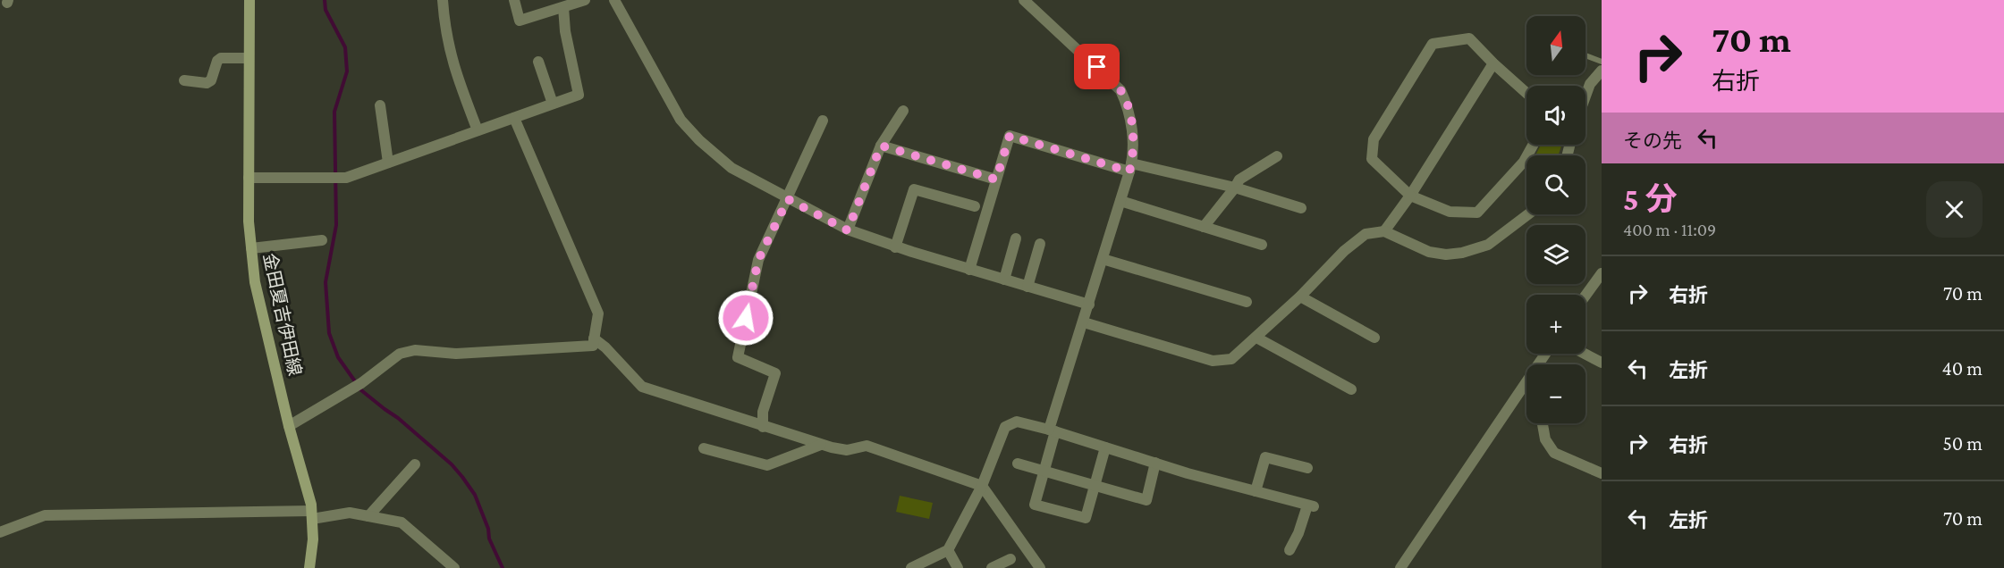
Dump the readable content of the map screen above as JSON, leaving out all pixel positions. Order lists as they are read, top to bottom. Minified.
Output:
{"streets":{"main road":["金田夏吉伊田線"]},"north":"top","page":{"turn":["70 m","右折"],"map_buttons":["+","−"],"then":"その先","heading":["5 分","400 m · 11:09"],"list":[{"name":"右折","value":"70 m"},{"name":"左折","value":"40 m"},{"name":"右折","value":"50 m"},{"name":"左折","value":"70 m"}]}}
